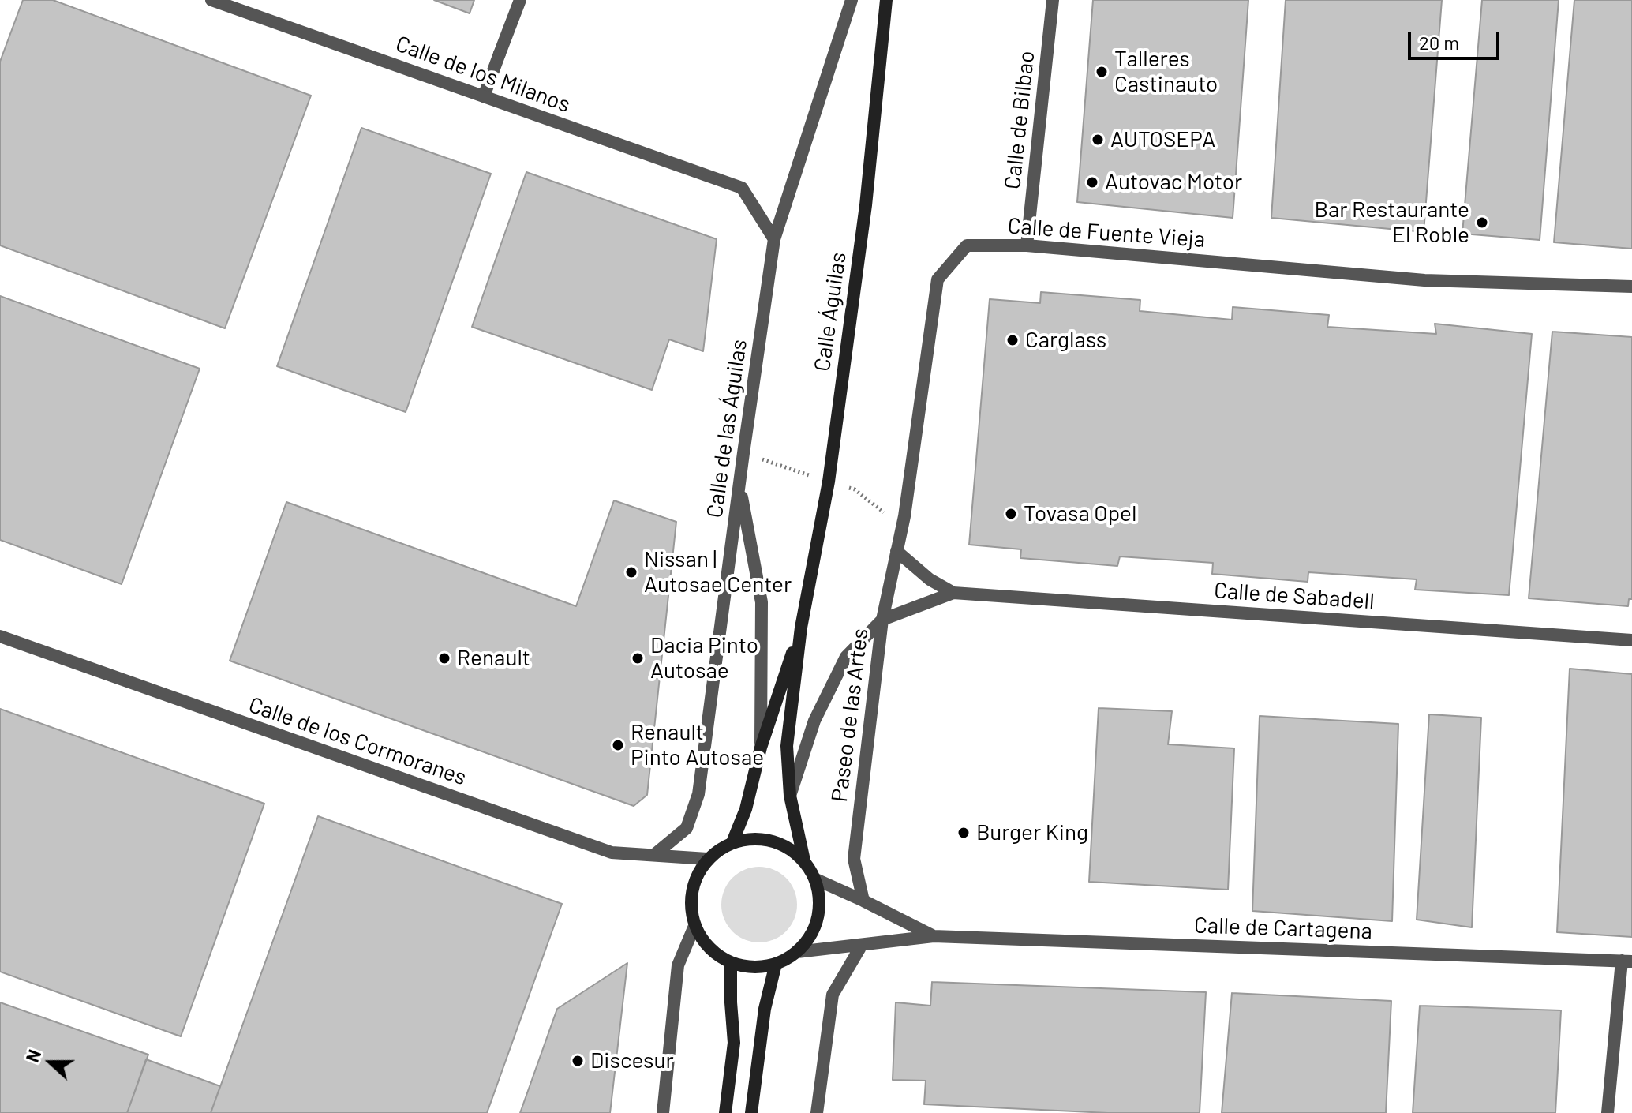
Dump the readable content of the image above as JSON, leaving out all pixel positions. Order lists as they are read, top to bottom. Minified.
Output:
{"streets":{"main road":["Calle Águilas"],"street":["Calle de los Milanos","Calle de Bilbao","Calle de Fuente Vieja","Calle de las Águilas","Calle de Sabadell","Paseo de las Artes","Calle de los Cormoranes","Calle de Cartagena"]},"crossings":[["Calle de los Milanos","Calle de las Águilas"],["Calle de Bilbao","Calle de Fuente Vieja"],["Calle de Fuente Vieja","Calle de Sabadell"],["Calle de Fuente Vieja","Paseo de las Artes"],["Calle de las Águilas","Calle de los Cormoranes"],["Calle de Sabadell","Paseo de las Artes"],["Paseo de las Artes","Calle de Cartagena"],["Calle de los Cormoranes","Calle de Cartagena"]],"places":["Talleres Castinauto","AUTOSEPA","Autovac Motor","Bar Restaurante El Roble","Carglass","Tovasa Opel","Nissan | Autosae Center","Renault","Dacia Pinto Autosae","Renault Pinto Autosae","Burger King","Discesur"],"scale_bar":"20 m","north":"left"}
